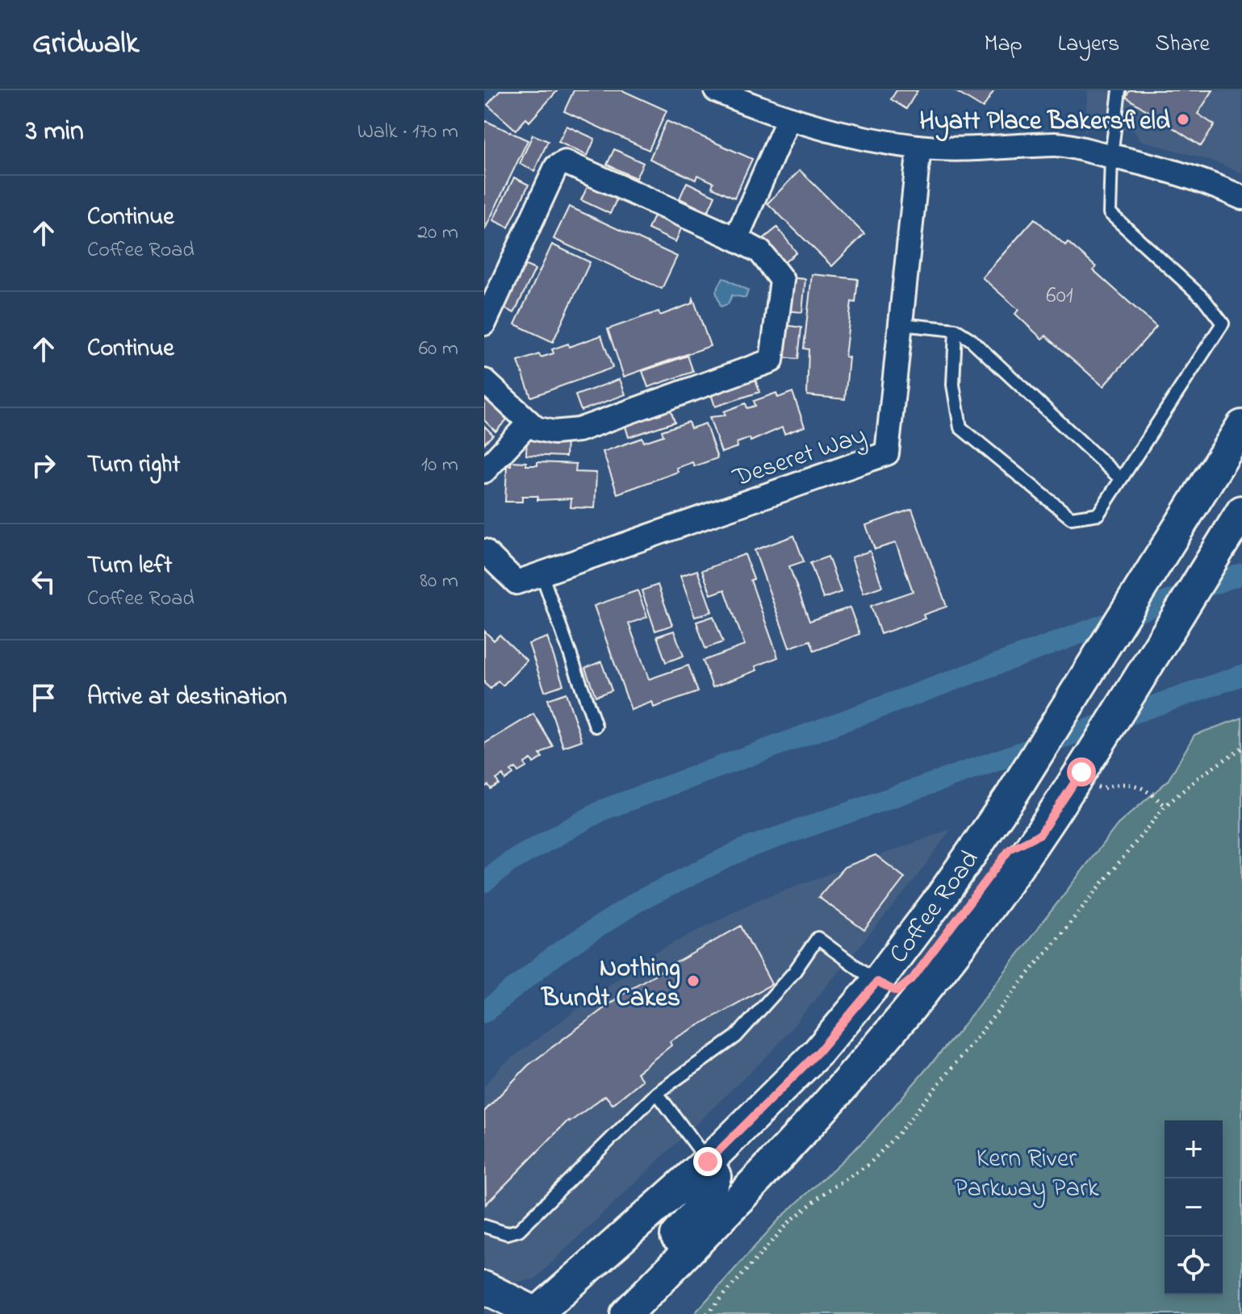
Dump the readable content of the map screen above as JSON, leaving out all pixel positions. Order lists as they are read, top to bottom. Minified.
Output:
{"streets":{"main road":["Coffee Road"],"street":["Deseret Way"]},"parks":["Kern River Parkway Park"],"places":["Hyatt Place Bakersfield","Nothing Bundt Cakes"],"house_numbers":["601"],"page":{"header":"Gridwalk","nav":["Map","Layers","Share"],"heading":["3 min","Walk · 170 m"],"list":[["Continue","Coffee Road","20 m"],["Continue","60 m"],["Turn right","10 m"],["Turn left","Coffee Road","80 m"],"Arrive at destination"],"map_buttons":["+","−"]}}
